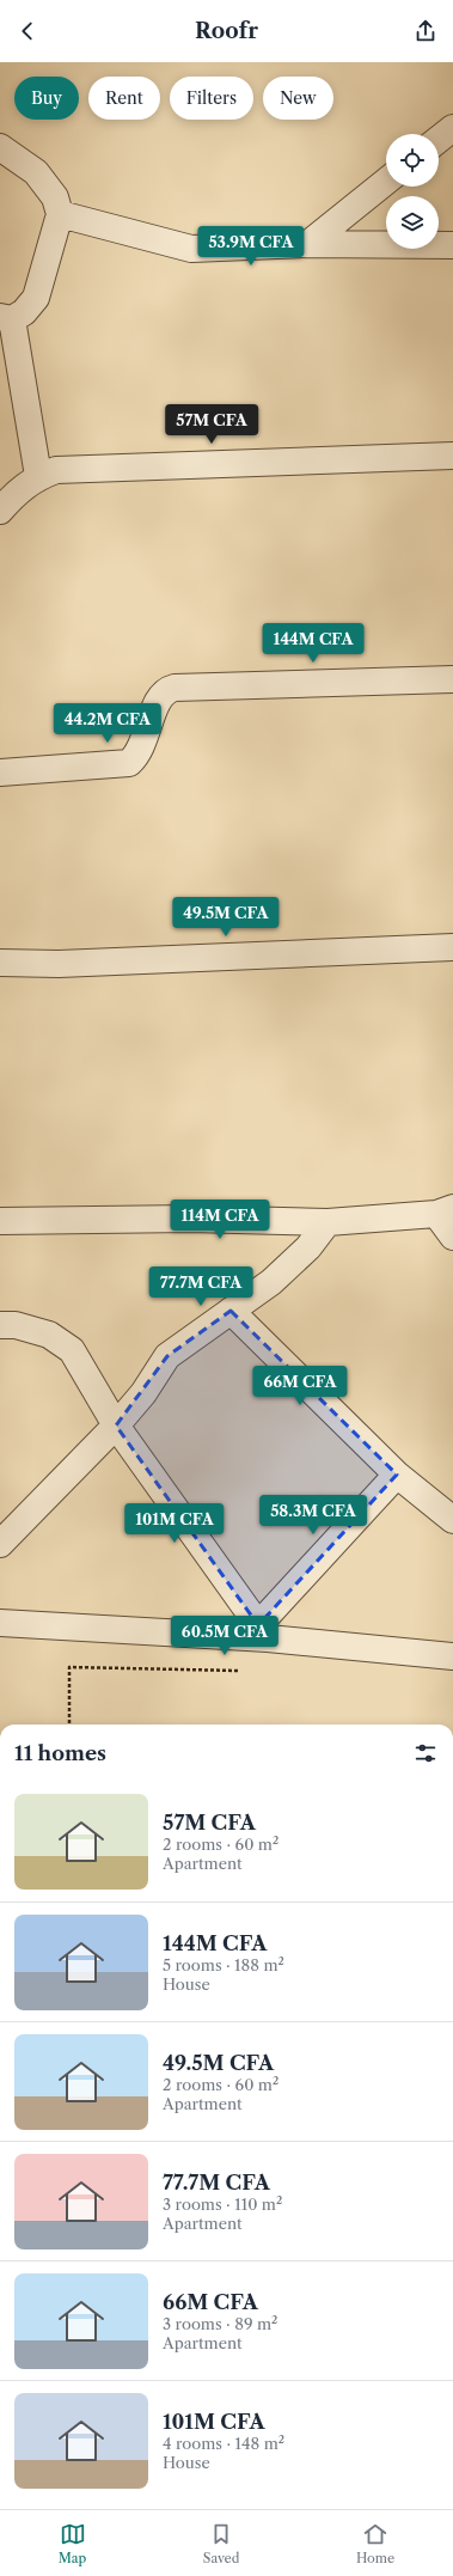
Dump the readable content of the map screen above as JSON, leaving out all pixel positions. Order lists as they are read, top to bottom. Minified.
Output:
{"page":{"header":"Roofr","chip":["Buy","Rent","Filters","New"],"price":["53.9M CFA","57M CFA","144M CFA","44.2M CFA","49.5M CFA","114M CFA","77.7M CFA","66M CFA","58.3M CFA","101M CFA","60.5M CFA"],"heading":"11 homes","list":[{"name":"57M CFA","note":"2 rooms · 60 m² · Apartment"},{"name":"144M CFA","note":"5 rooms · 188 m² · House"},{"name":"49.5M CFA","note":"2 rooms · 60 m² · Apartment"},{"name":"77.7M CFA","note":"3 rooms · 110 m² · Apartment"},{"name":"66M CFA","note":"3 rooms · 89 m² · Apartment"},{"name":"101M CFA","note":"4 rooms · 148 m² · House"}],"tabs":["Map","Saved","Home"]}}
